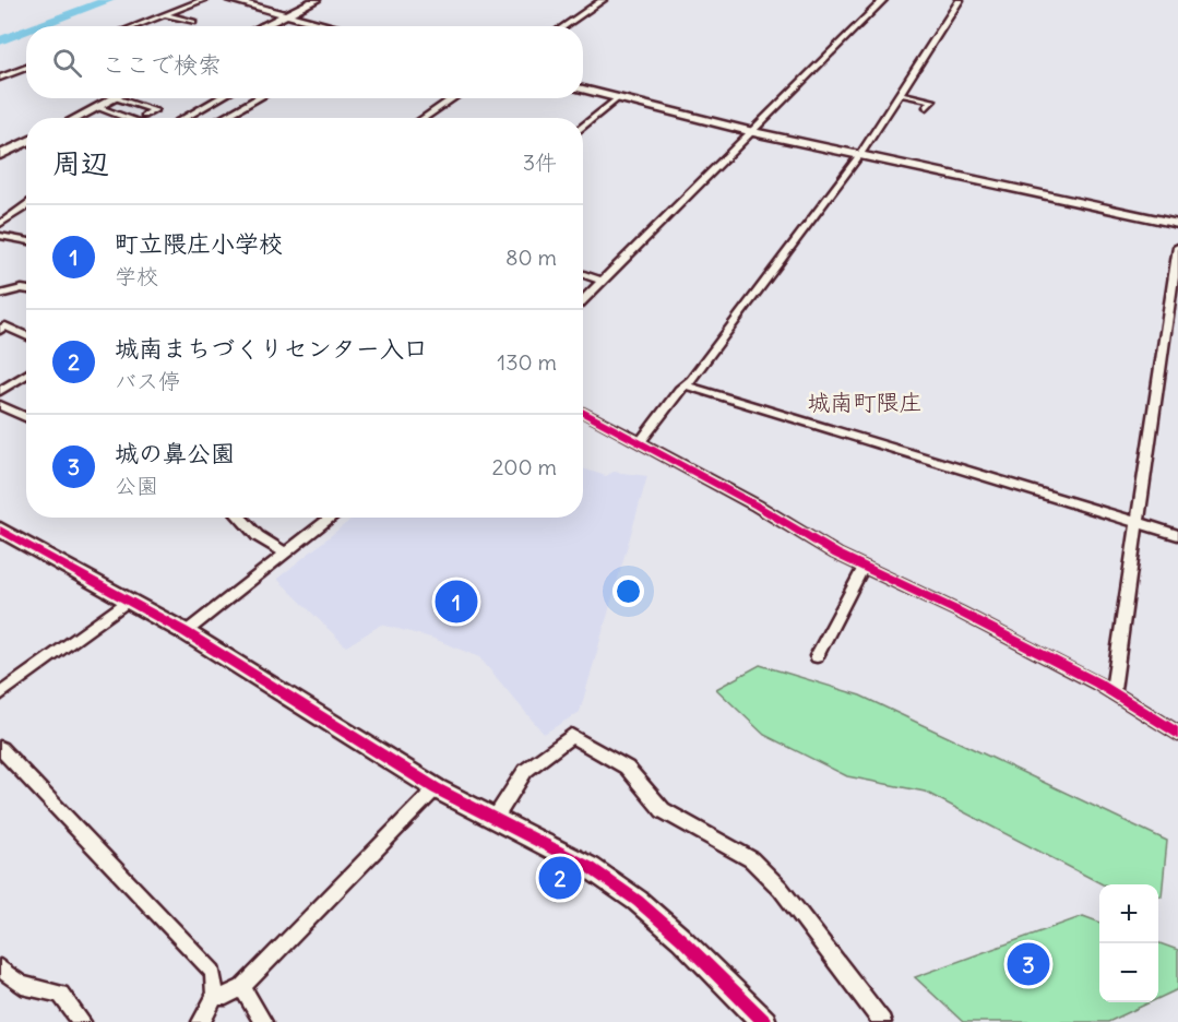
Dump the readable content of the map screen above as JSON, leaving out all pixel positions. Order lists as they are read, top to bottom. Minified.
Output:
{"districts":["城南町隈庄"],"page":{"search":"ここで検索","heading":["周辺","3件"],"list":[{"mark":"1","name":"町立隈庄小学校","note":"学校","value":"80 m"},{"mark":"2","name":"城南まちづくりセンター入口","note":"バス停","value":"130 m"},{"mark":"3","name":"城の鼻公園","note":"公園","value":"200 m"}],"pins":["1","2","3"],"map_buttons":["+","−"]}}
